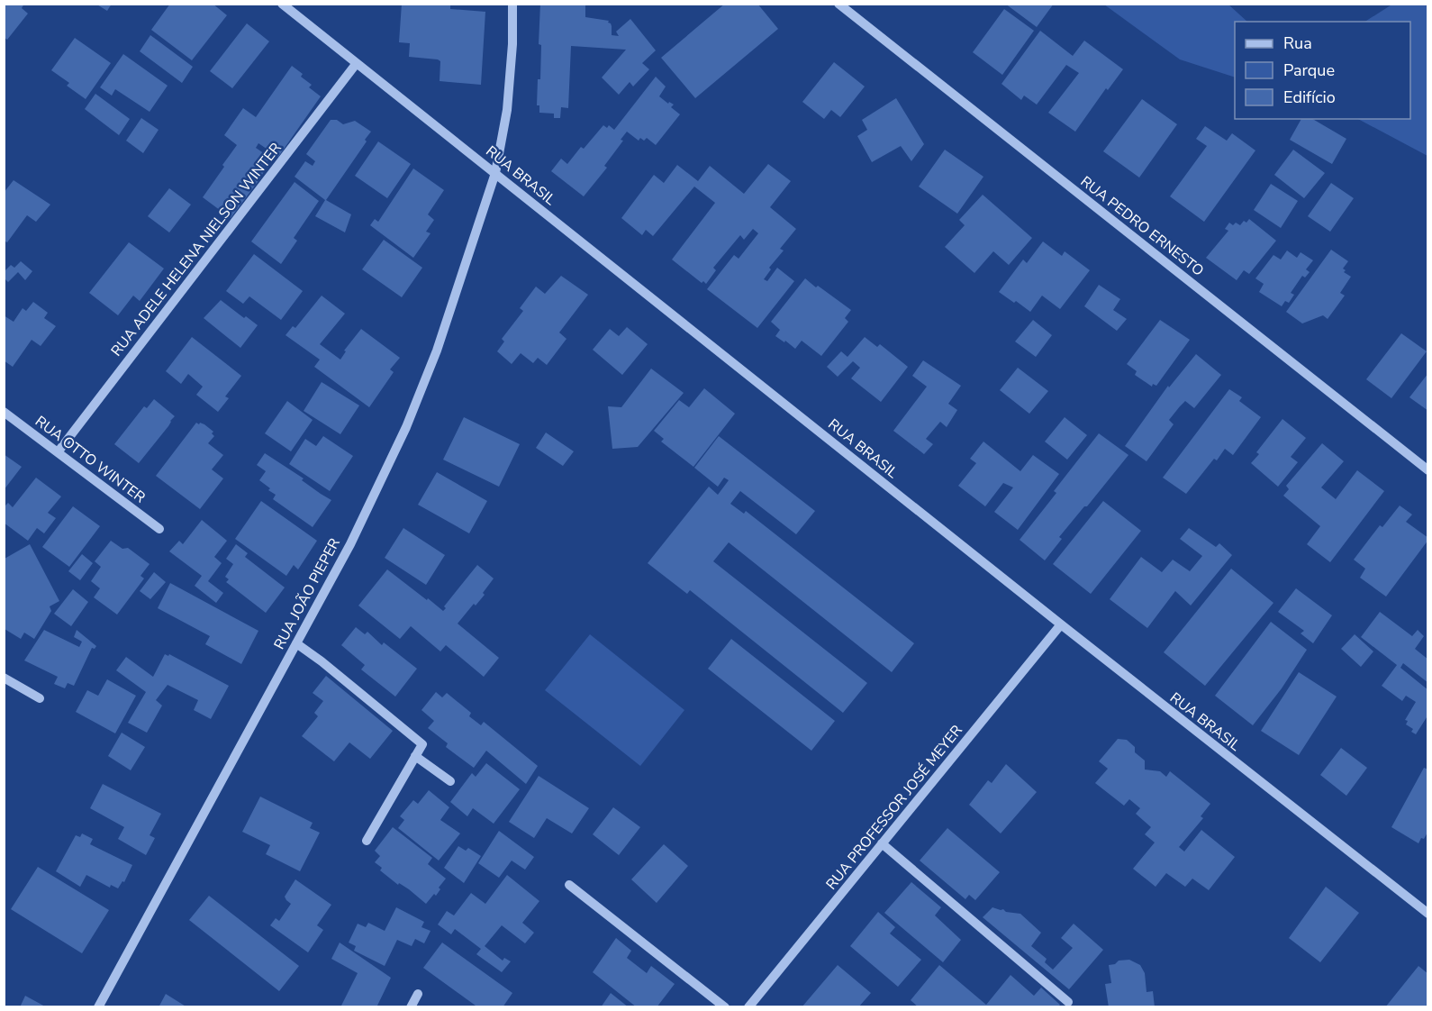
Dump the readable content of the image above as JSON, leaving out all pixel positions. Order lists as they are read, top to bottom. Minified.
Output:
{"streets":{"street":["RUA BRASIL","RUA PEDRO ERNESTO","RUA ADELE HELENA NIELSON WINTER","RUA OTTO WINTER","RUA JOÃO PIEPER","RUA PROFESSOR JOSÉ MEYER"]},"crossings":[["RUA BRASIL","RUA ADELE HELENA NIELSON WINTER"],["RUA BRASIL","RUA JOÃO PIEPER"],["RUA BRASIL","RUA PROFESSOR JOSÉ MEYER"],["RUA ADELE HELENA NIELSON WINTER","RUA OTTO WINTER"]],"legend":["Rua","Parque","Edifício"]}
